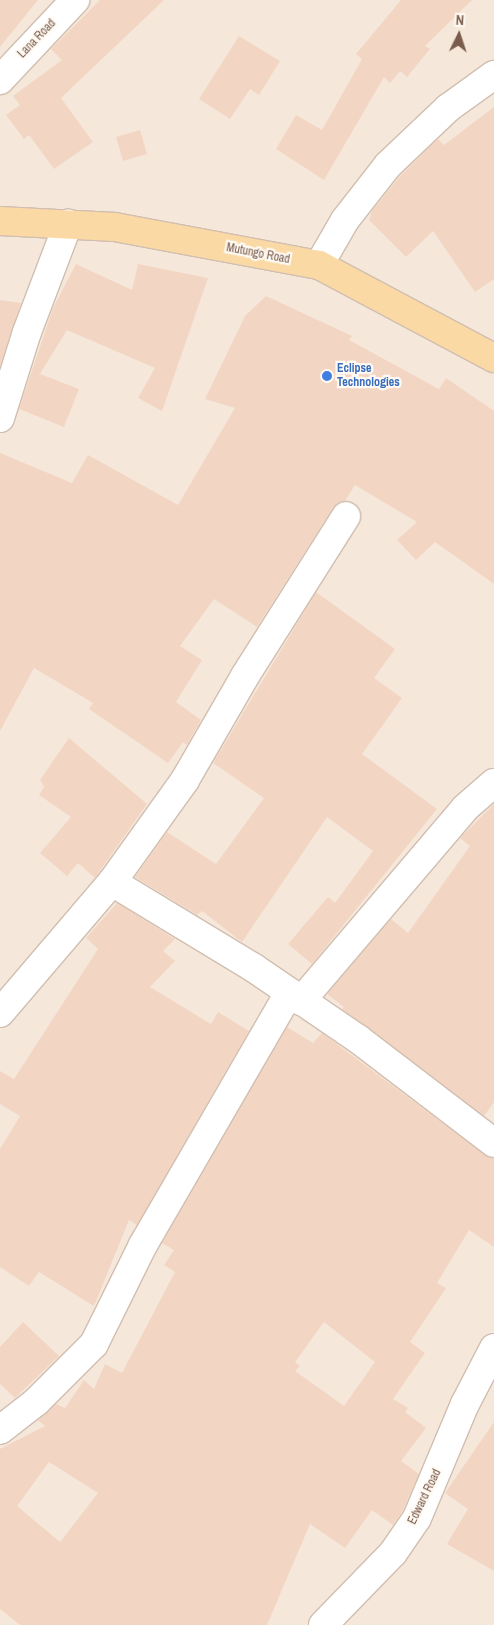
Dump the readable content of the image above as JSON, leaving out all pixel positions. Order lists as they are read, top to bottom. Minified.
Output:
{"streets":{"main road":["Mutungo Road"],"street":["Lana Road","Edward Road"]},"places":["Eclipse Technologies"],"north":"top"}
